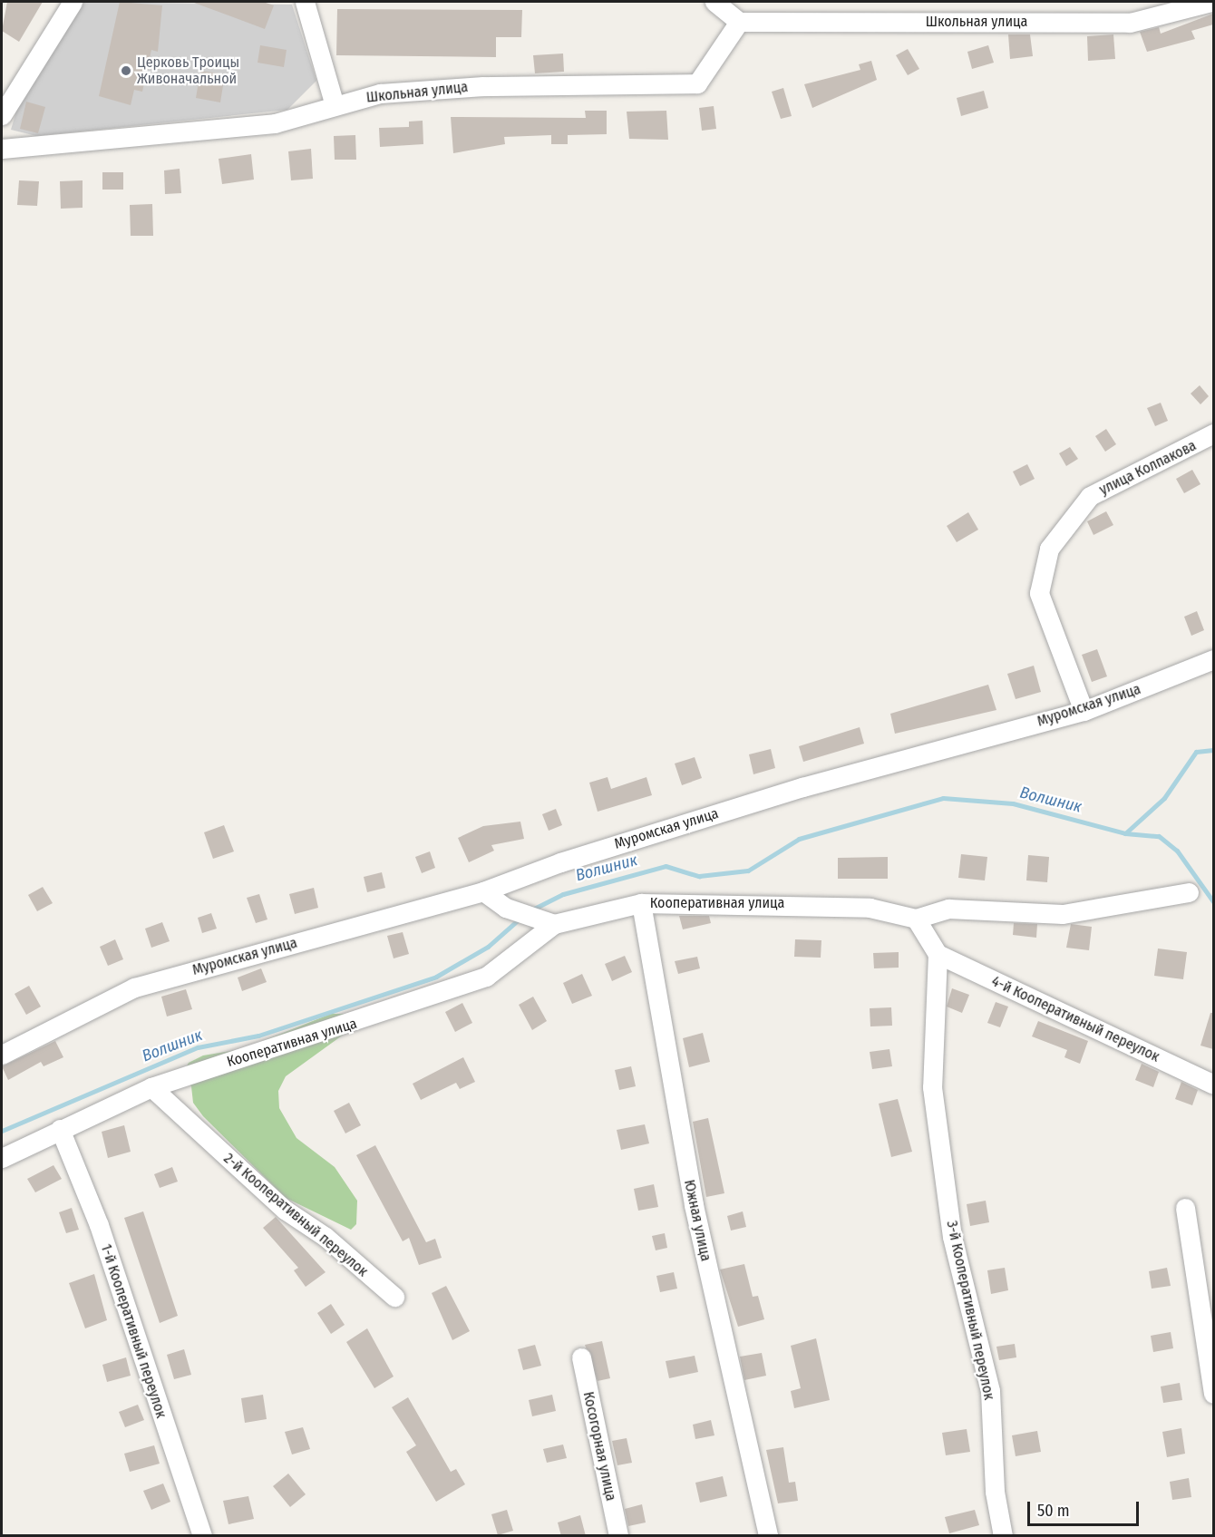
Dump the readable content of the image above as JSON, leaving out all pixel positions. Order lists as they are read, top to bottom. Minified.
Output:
{"streets":{"street":["Школьная улица","улица Колпакова","Муромская улица","Кооперативная улица","4-й Кооперативный переулок","2-й Кооперативный переулок","Южная улица","3-й Кооперативный переулок","1-й Кооперативный переулок","Косогорная улица"]},"crossings":[["улица Колпакова","Муромская улица"],["Кооперативная улица","2-й Кооперативный переулок"],["Кооперативная улица","Южная улица"],["Кооперативная улица","1-й Кооперативный переулок"],["4-й Кооперативный переулок","3-й Кооперативный переулок"]],"water":["Волшник"],"places":["Церковь Троицы Живоначальной"],"scale_bar":"50 m"}
